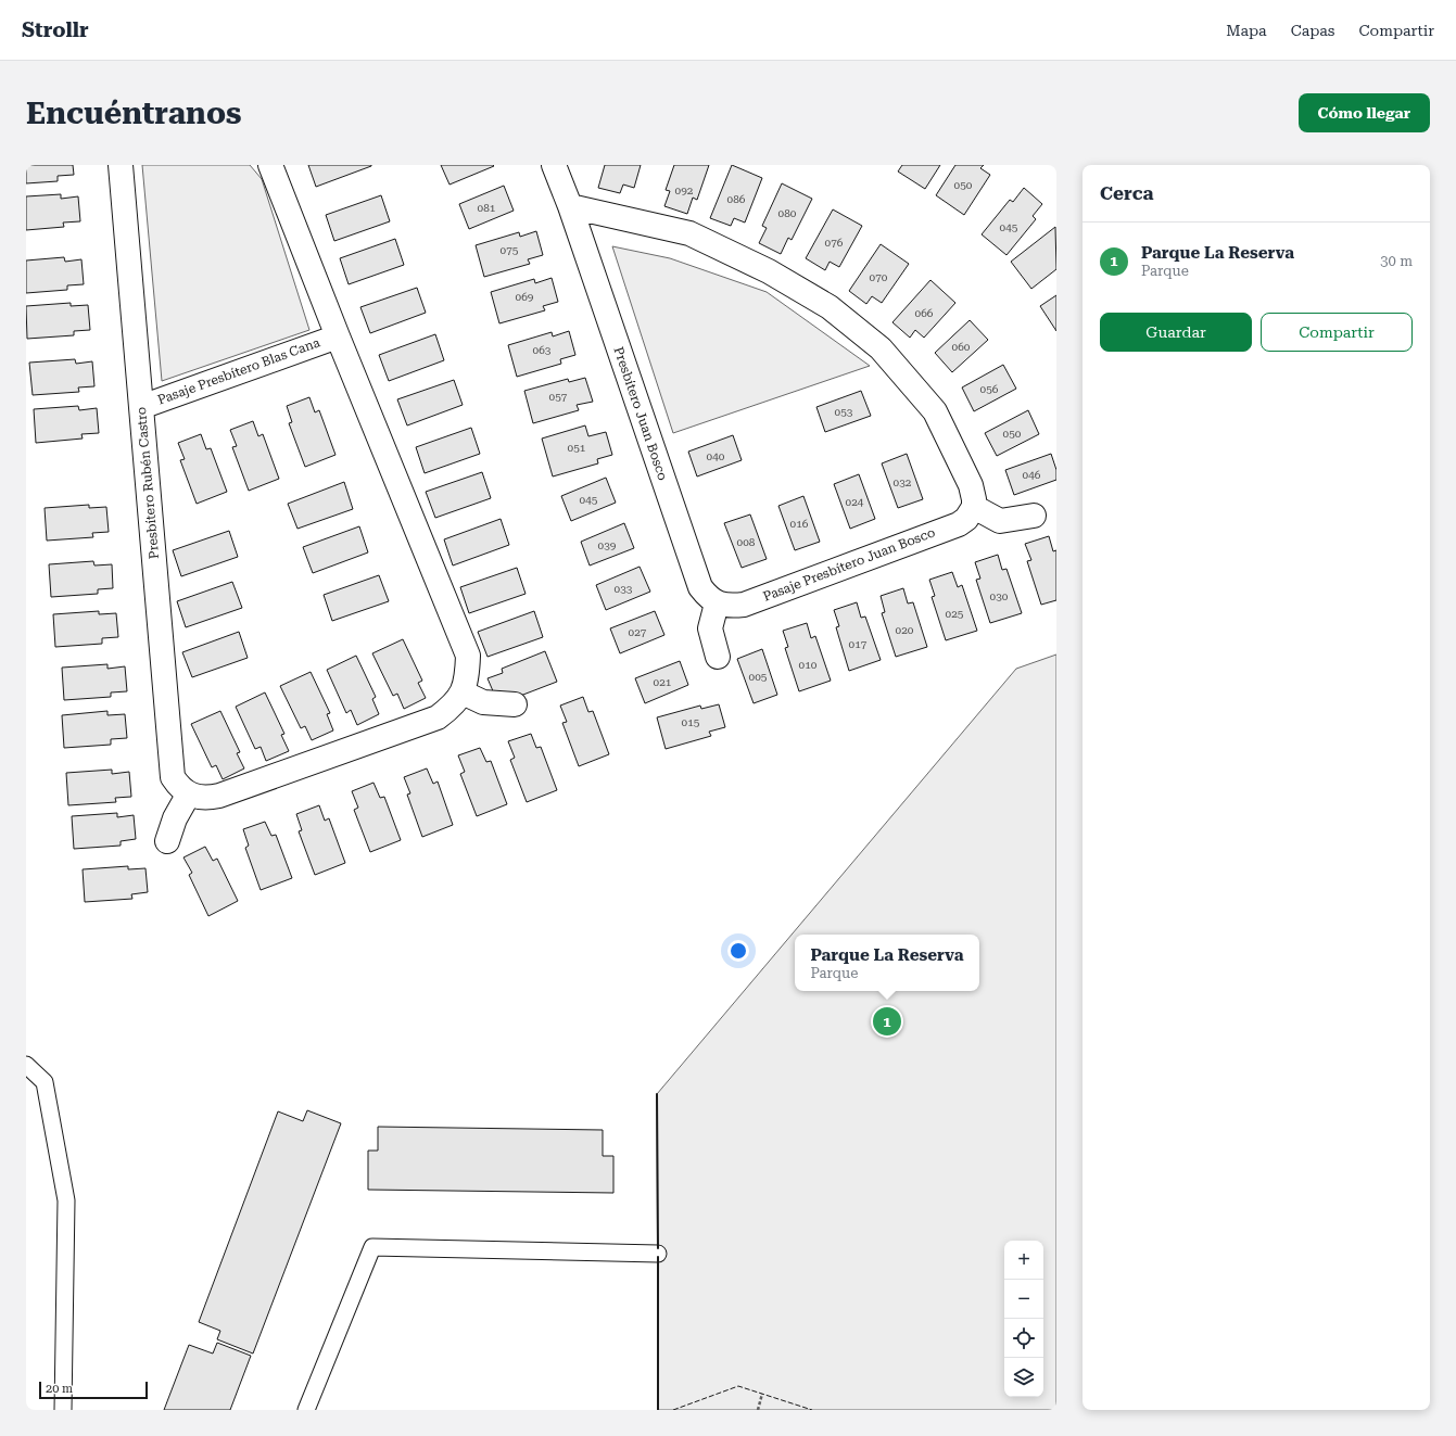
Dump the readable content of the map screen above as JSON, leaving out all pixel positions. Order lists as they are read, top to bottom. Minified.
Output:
{"streets":{"street":["Pasaje Presbítero Blas Cana","Presbítero Juan Bosco","Presbítero Rubén Castro","Pasaje Presbítero Juan Bosco"]},"crossings":[["Pasaje Presbítero Blas Cana","Presbítero Rubén Castro"],["Presbítero Juan Bosco","Pasaje Presbítero Juan Bosco"]],"house_numbers":["050","092","086","081","080","045","076","075","070","069","066","060","063","056","057","053","050","051","040","046","032","045","024","016","008","039","033","030","025","020","027","017","010","005","021","015"],"scale_bar":"20 m","page":{"header":"Strollr","nav":["Mapa","Capas","Compartir"],"buttons":["Cómo llegar",["Guardar","Compartir"]],"title":"Encuéntranos","heading":"Cerca","list":[{"mark":"1","name":"Parque La Reserva","note":"Parque","value":"30 m"}],"popup":["Parque La Reserva","Parque"],"pins":"1","map_buttons":["+","−"],"scale":"20 m"}}
